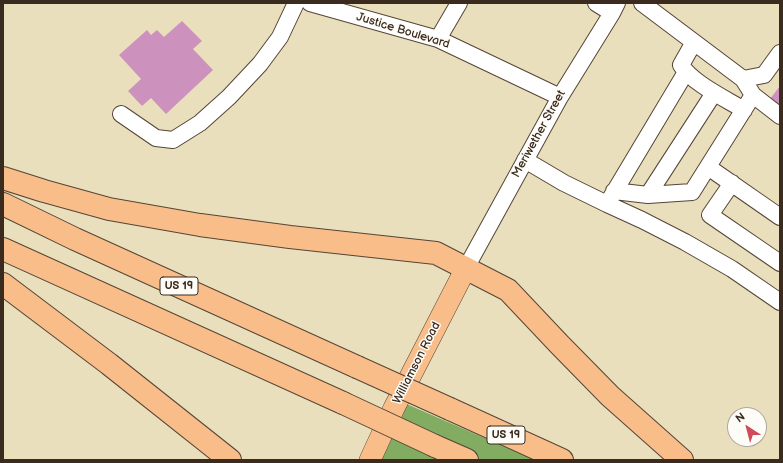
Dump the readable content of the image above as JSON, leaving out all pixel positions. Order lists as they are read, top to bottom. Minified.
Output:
{"streets":{"highway":["US 19"],"main road":["Williamson Road"],"street":["Justice Boulevard","Meriwether Street"]},"crossings":[["Justice Boulevard","Meriwether Street"],["Meriwether Street","Williamson Road"]],"north":"top left"}
